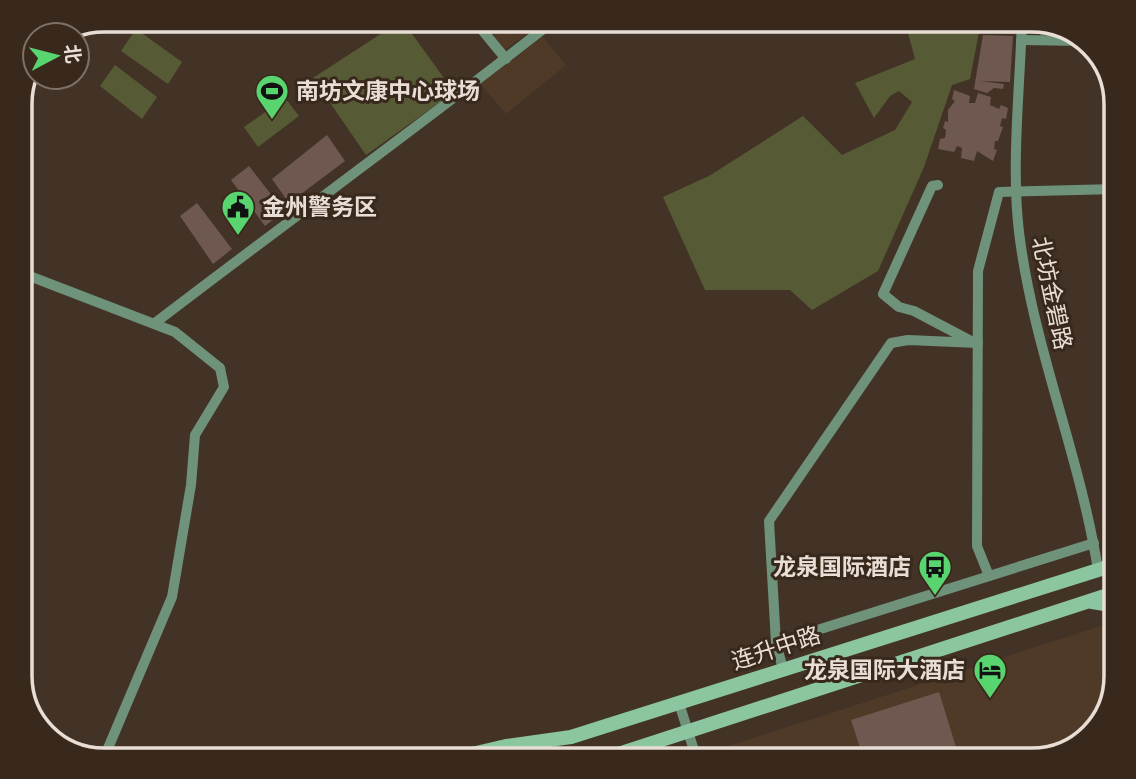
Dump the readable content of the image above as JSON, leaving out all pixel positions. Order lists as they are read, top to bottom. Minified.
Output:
{"streets":{"main road":["连升中路"],"street":["北坊金碧路"]},"crossings":[["北坊金碧路","连升中路"]],"places":{"sports":["南坊文康中心球场"],"public building":["金州警务区"],"bus stop":["龙泉国际酒店"],"hotel":["龙泉国际大酒店"]},"north":"right"}
